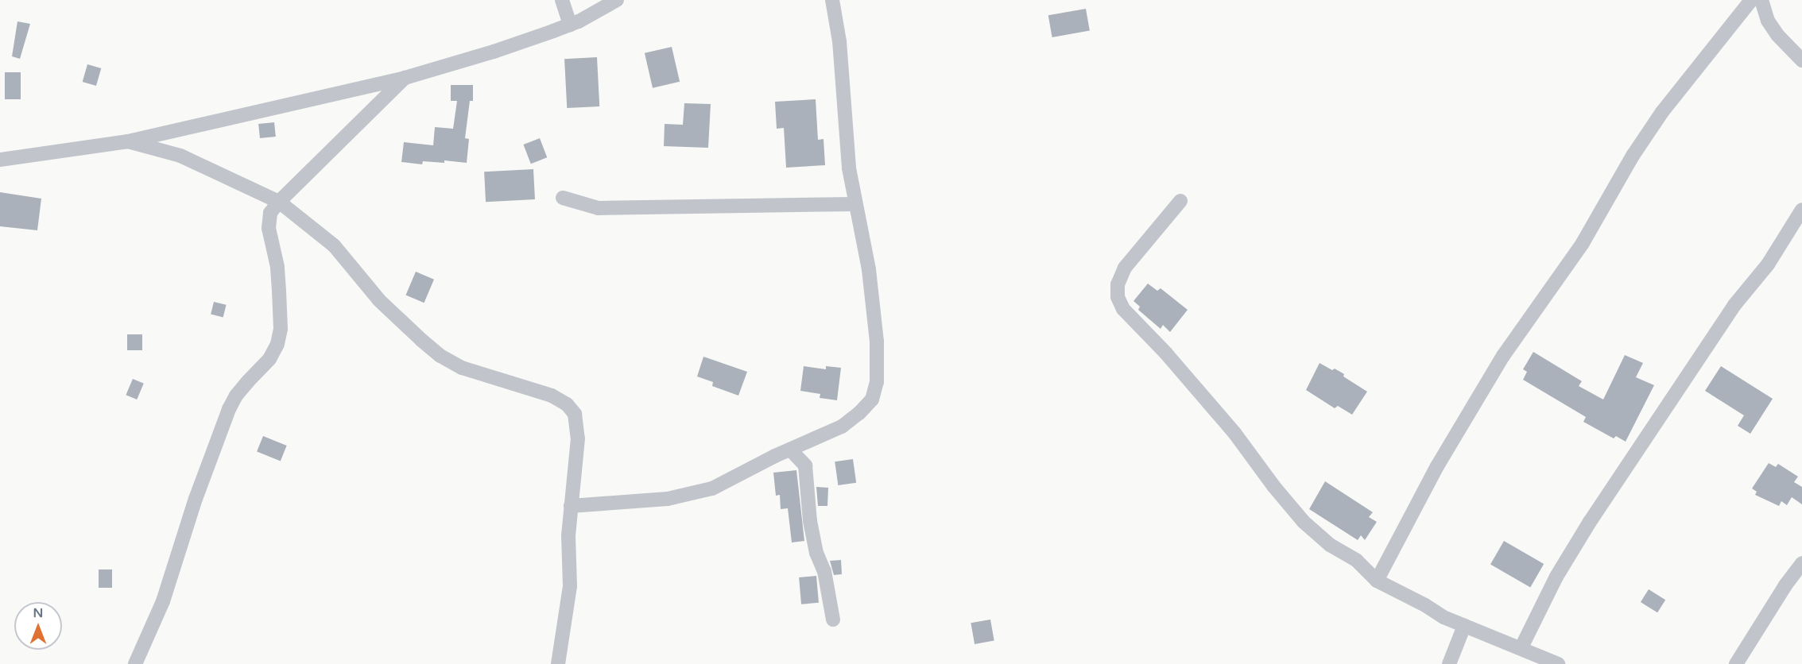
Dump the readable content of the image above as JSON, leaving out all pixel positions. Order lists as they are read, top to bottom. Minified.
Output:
{"north":"top"}
